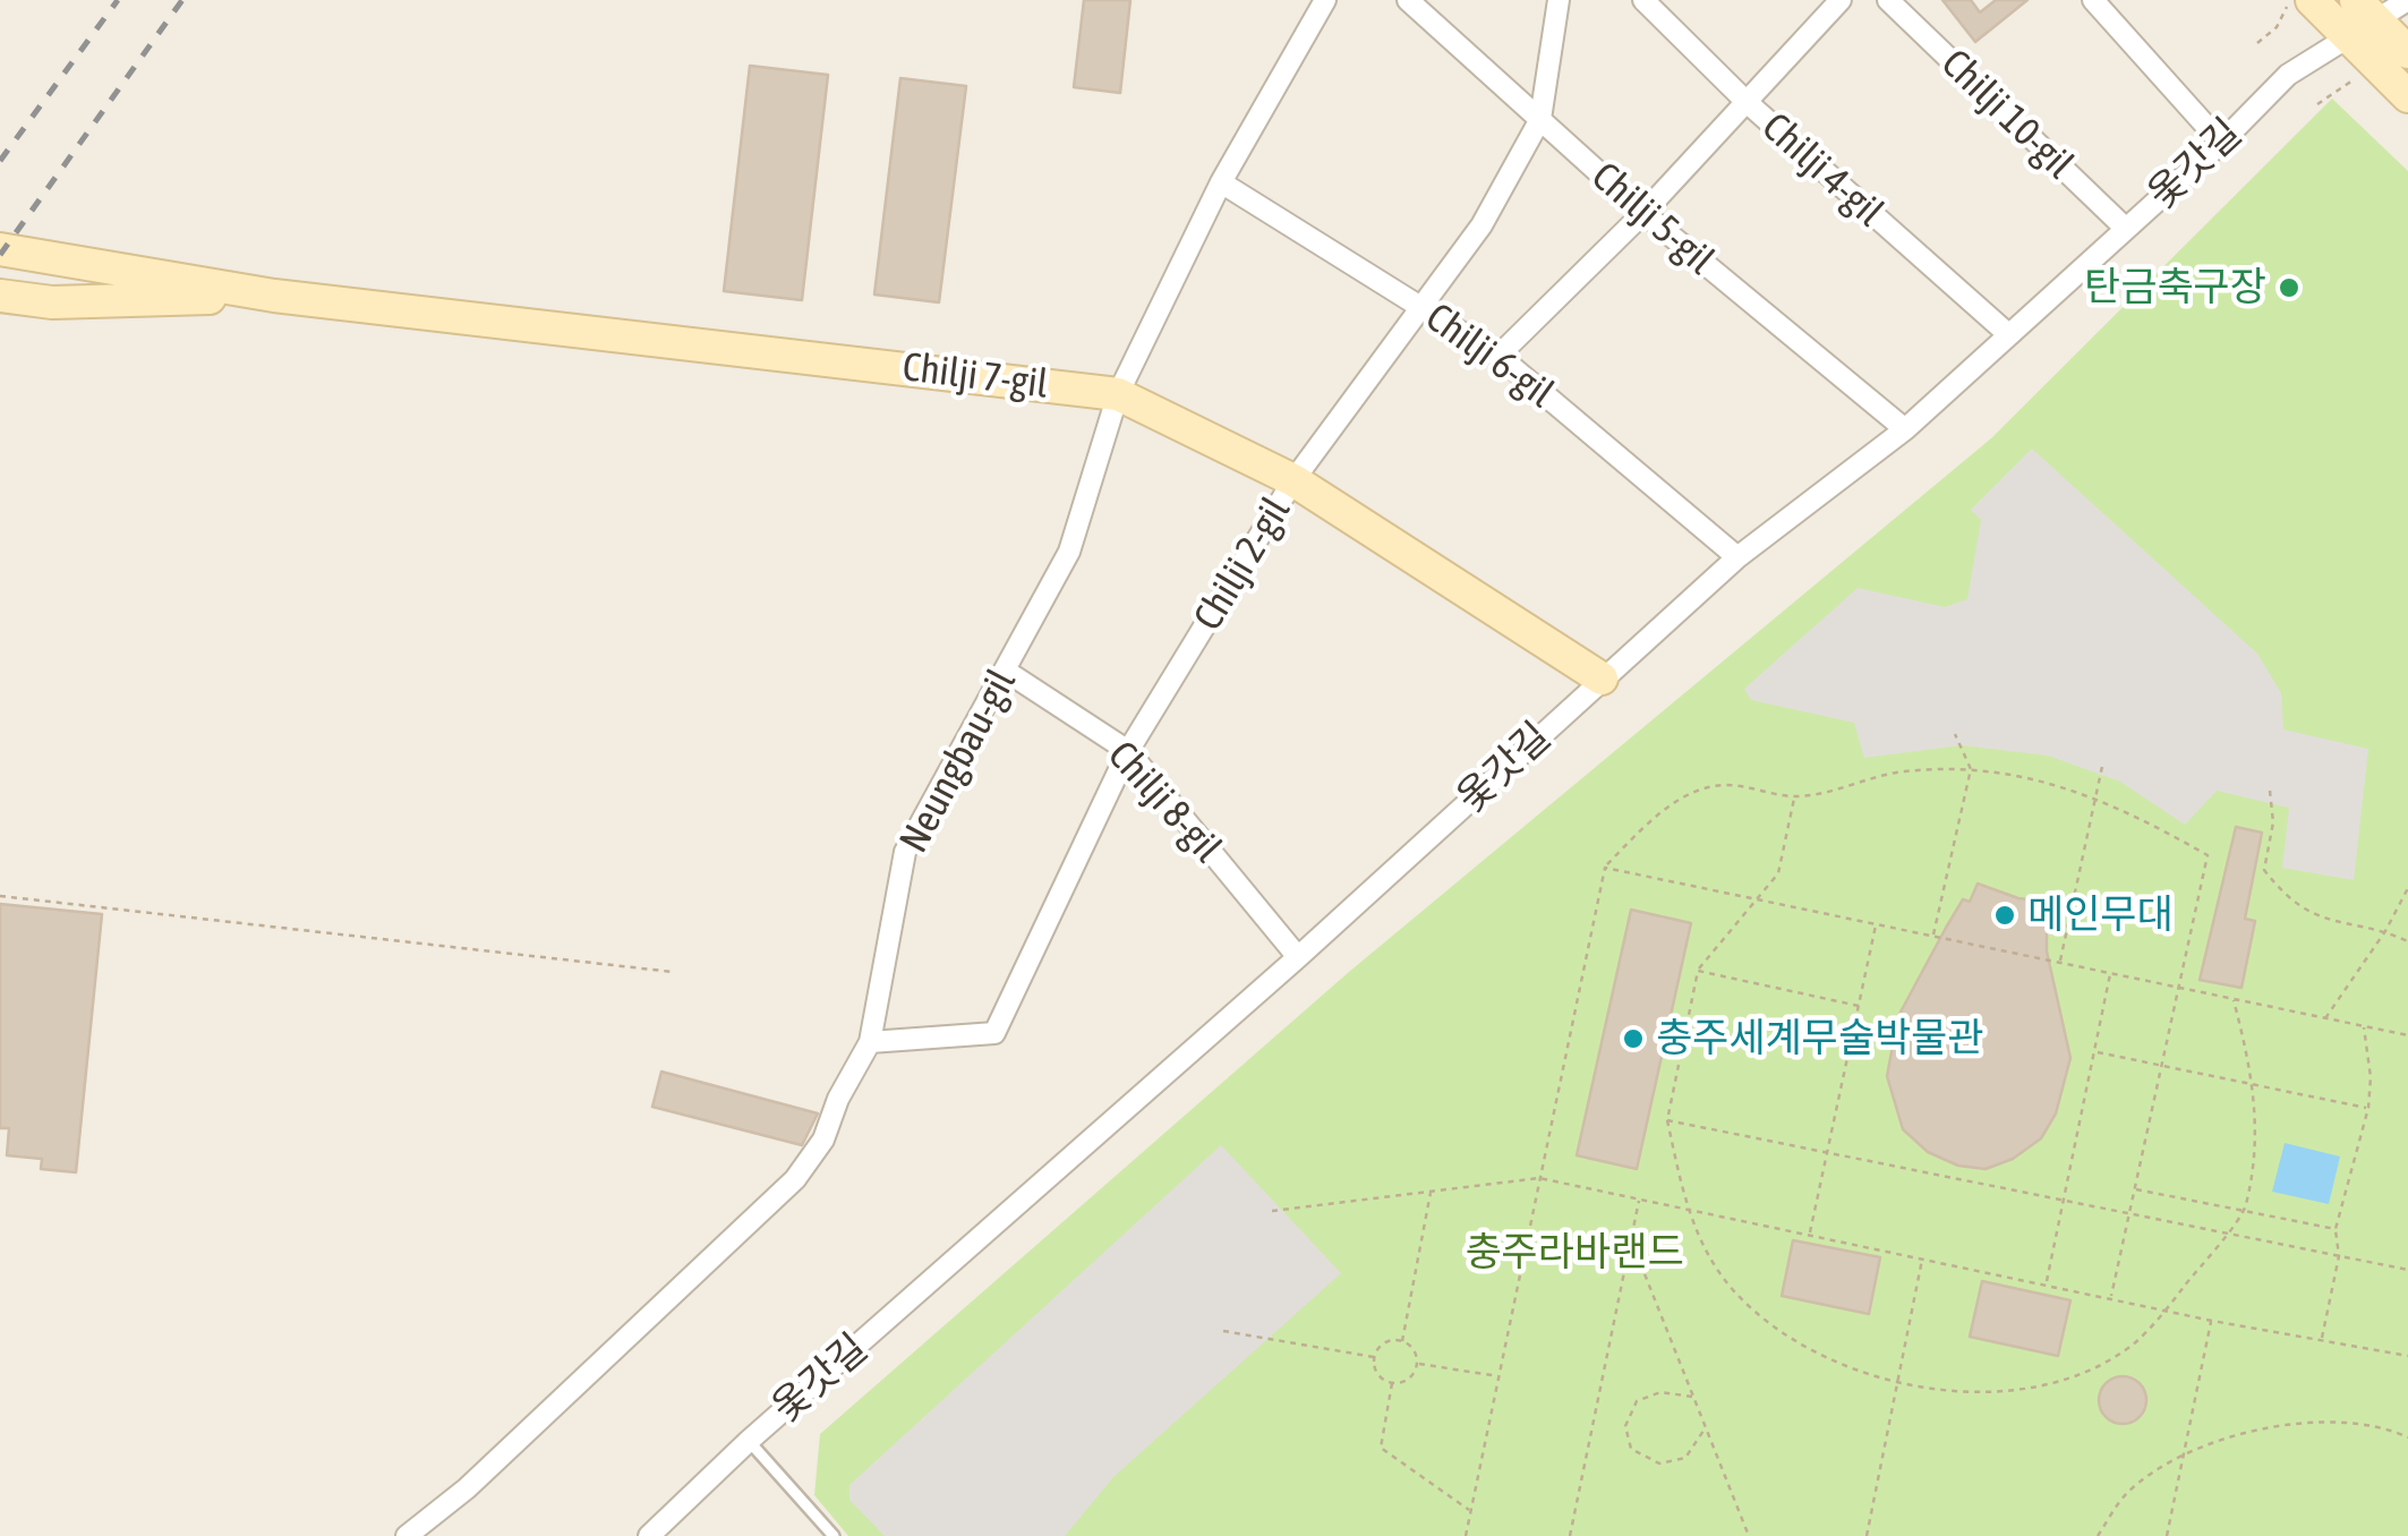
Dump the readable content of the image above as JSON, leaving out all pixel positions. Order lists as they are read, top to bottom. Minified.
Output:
{"streets":{"street":["Chilji 10-gil","옻갓길","Chilji 4-gil","Chilji 5-gil","Chilji 6-gil","Chilji 7-gil","Chilji 2-gil","Neungbau-gil","Chilji 8-gil"]},"crossings":[["Chilji 10-gil","옻갓길"],["옻갓길","Chilji 4-gil"],["옻갓길","Chilji 5-gil"],["옻갓길","Chilji 6-gil"],["옻갓길","Chilji 7-gil"],["옻갓길","Chilji 8-gil"],["Chilji 5-gil","Chilji 2-gil"],["Chilji 6-gil","Chilji 2-gil"],["Chilji 6-gil","Neungbau-gil"],["Chilji 7-gil","Chilji 2-gil"],["Chilji 7-gil","Neungbau-gil"],["Chilji 2-gil","Neungbau-gil"],["Chilji 2-gil","Chilji 8-gil"],["Neungbau-gil","Chilji 8-gil"]],"parks":["충주라바랜드"],"places":["탄금축구장","메인무대","충주세계무술박물관"]}
